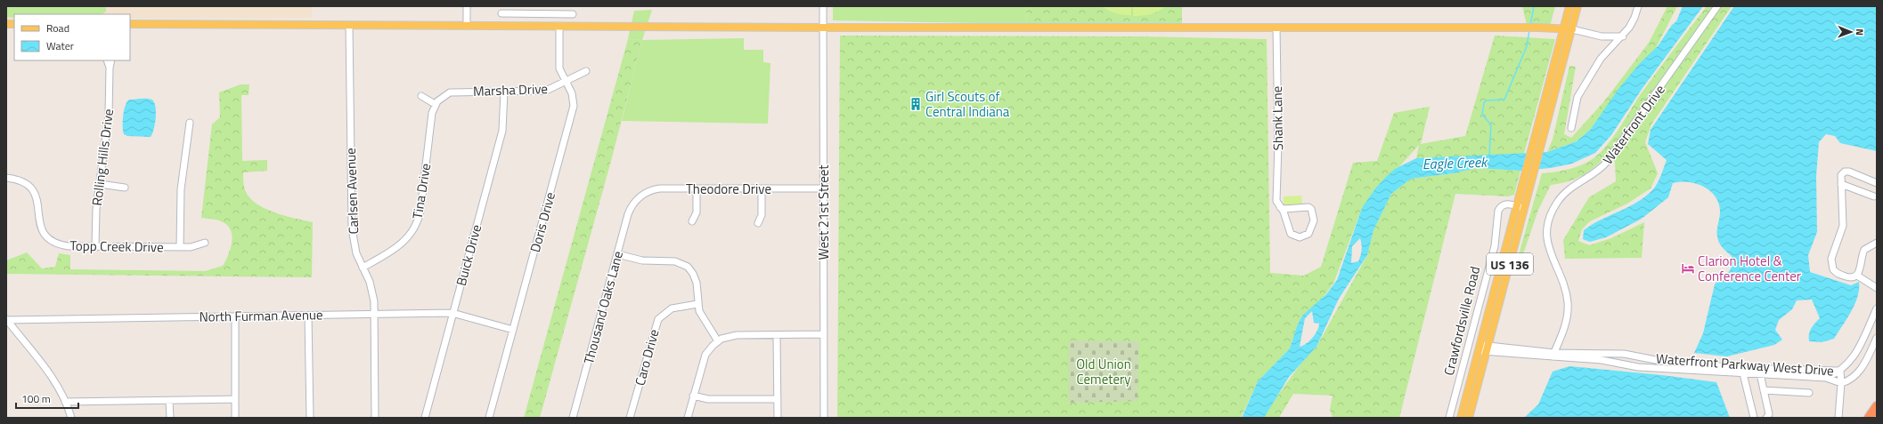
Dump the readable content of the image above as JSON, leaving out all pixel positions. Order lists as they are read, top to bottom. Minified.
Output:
{"streets":{"main road":["US 136","Crawfordsville Road"],"street":["Marsha Drive","Shank Lane","Waterfront Drive","Rolling Hills Drive","Theodore Drive","Carlsen Avenue","Tina Drive","West 21st Street","Doris Drive","Topp Creek Drive","Buick Drive","Thousand Oaks Lane","North Furman Avenue","Caro Drive","Waterfront Parkway West Drive"]},"crossings":[["Marsha Drive","Tina Drive"],["Marsha Drive","Doris Drive"],["Marsha Drive","Buick Drive"],["Waterfront Drive","Waterfront Parkway West Drive"],["Rolling Hills Drive","Topp Creek Drive"],["Theodore Drive","West 21st Street"],["Theodore Drive","Thousand Oaks Lane"],["Carlsen Avenue","Tina Drive"],["Carlsen Avenue","North Furman Avenue"],["Doris Drive","North Furman Avenue"],["Buick Drive","North Furman Avenue"],["Crawfordsville Road","Waterfront Parkway West Drive"]],"water":["Eagle Creek"],"parks":["Old Union Cemetery"],"places":{"building":["Girl Scouts of Central Indiana"],"hotel":["Clarion Hotel & Conference Center"]},"legend":["Road","Water"],"scale_bar":"100 m","north":"right"}
